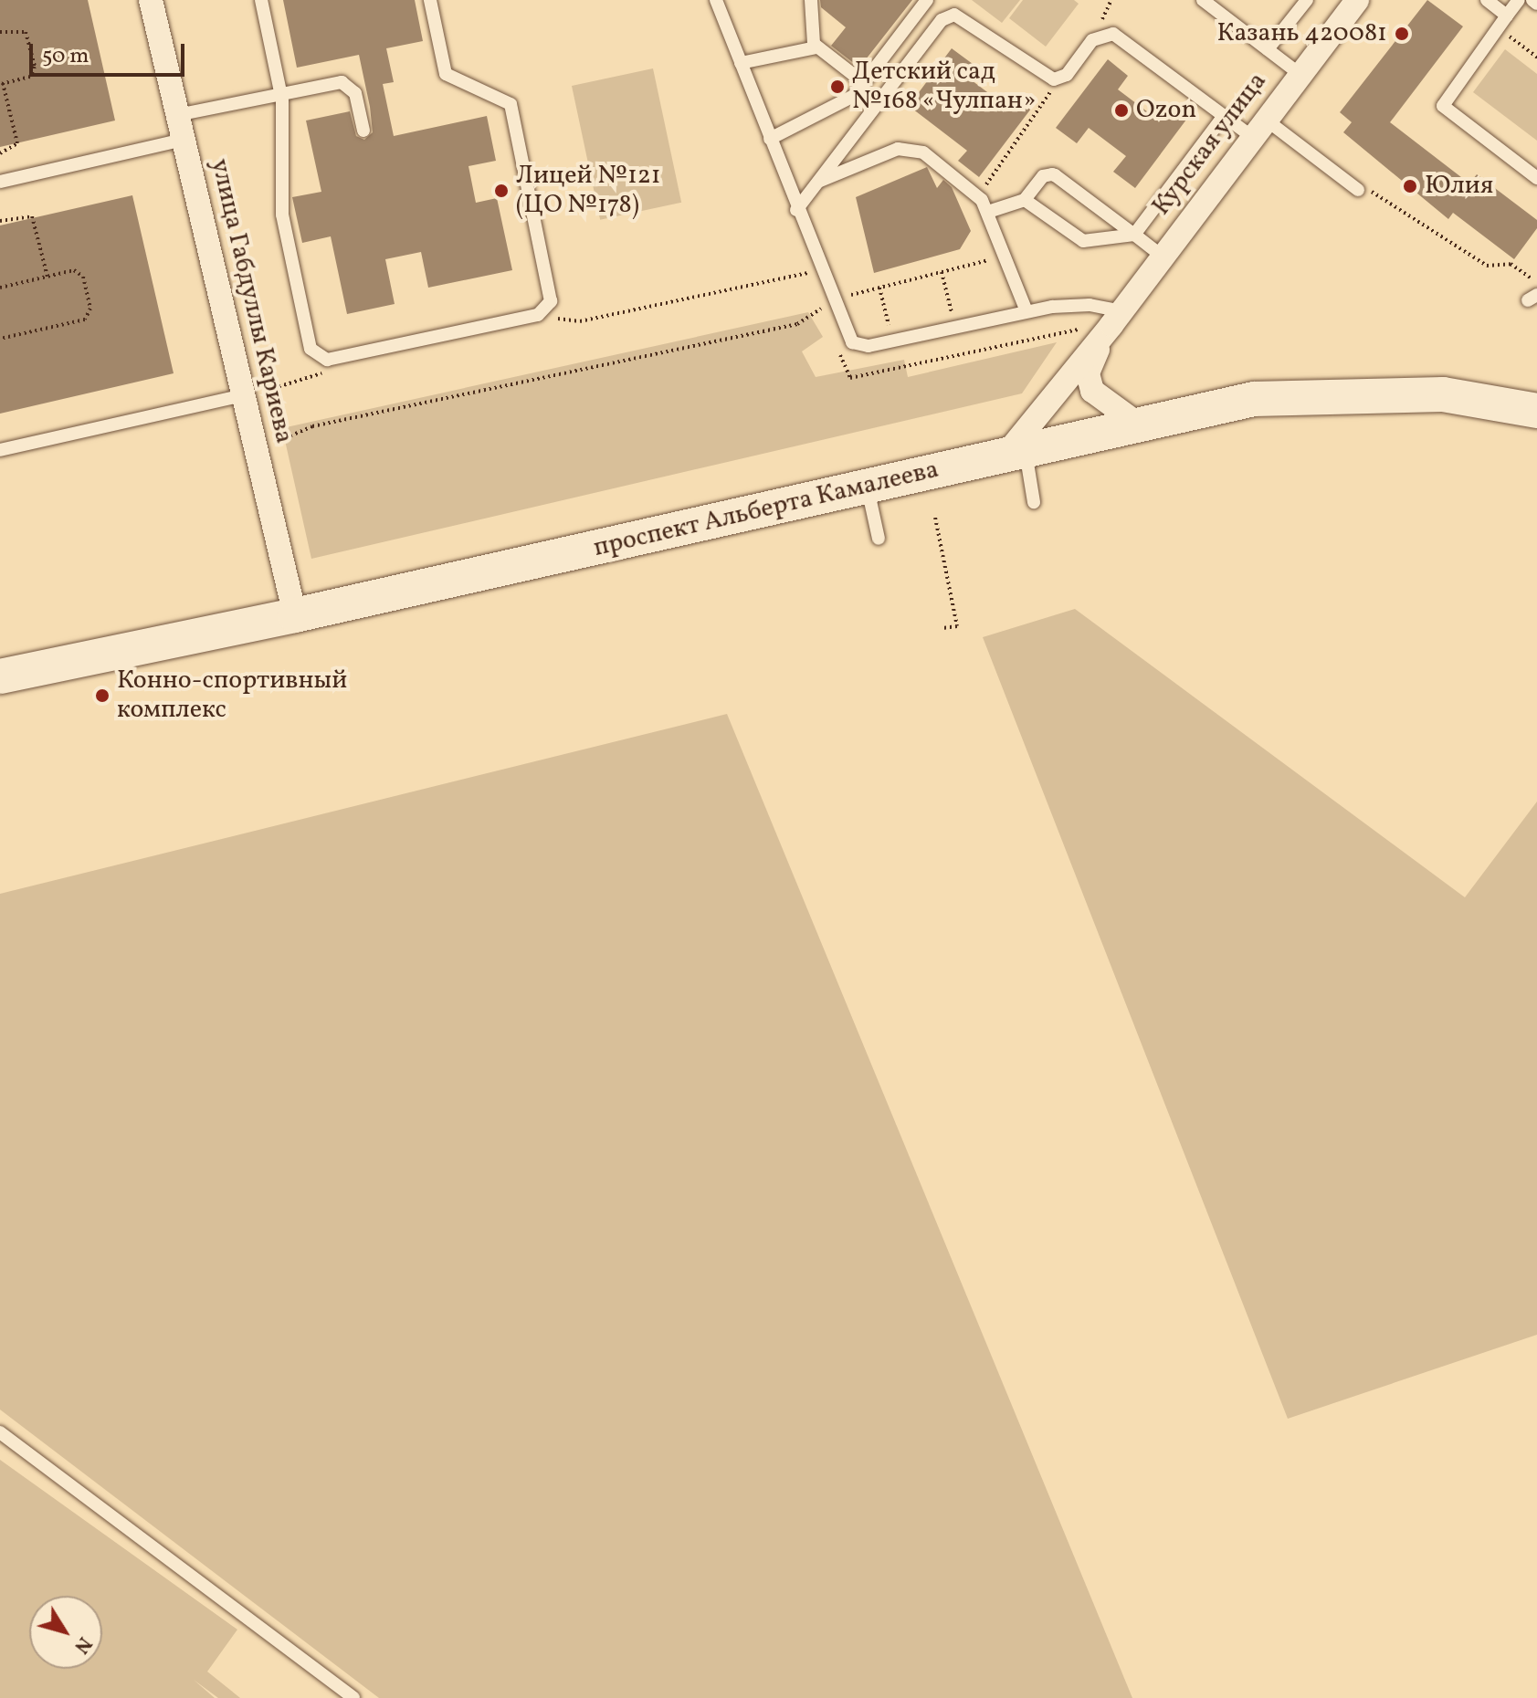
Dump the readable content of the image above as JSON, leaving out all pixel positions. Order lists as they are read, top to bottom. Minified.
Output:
{"streets":{"main road":["проспект Альберта Камалеева"],"street":["Курская улица","улица Габдуллы Кариева"]},"crossings":[["Курская улица","проспект Альберта Камалеева"],["улица Габдуллы Кариева","проспект Альберта Камалеева"]],"places":["Казань 420081","Детский сад №168 «Чулпан»","Ozon","Юлия","Лицей №121 (ЦО №178)","Конно-спортивный комплекс"],"scale_bar":"50 m","north":"bottom right"}
